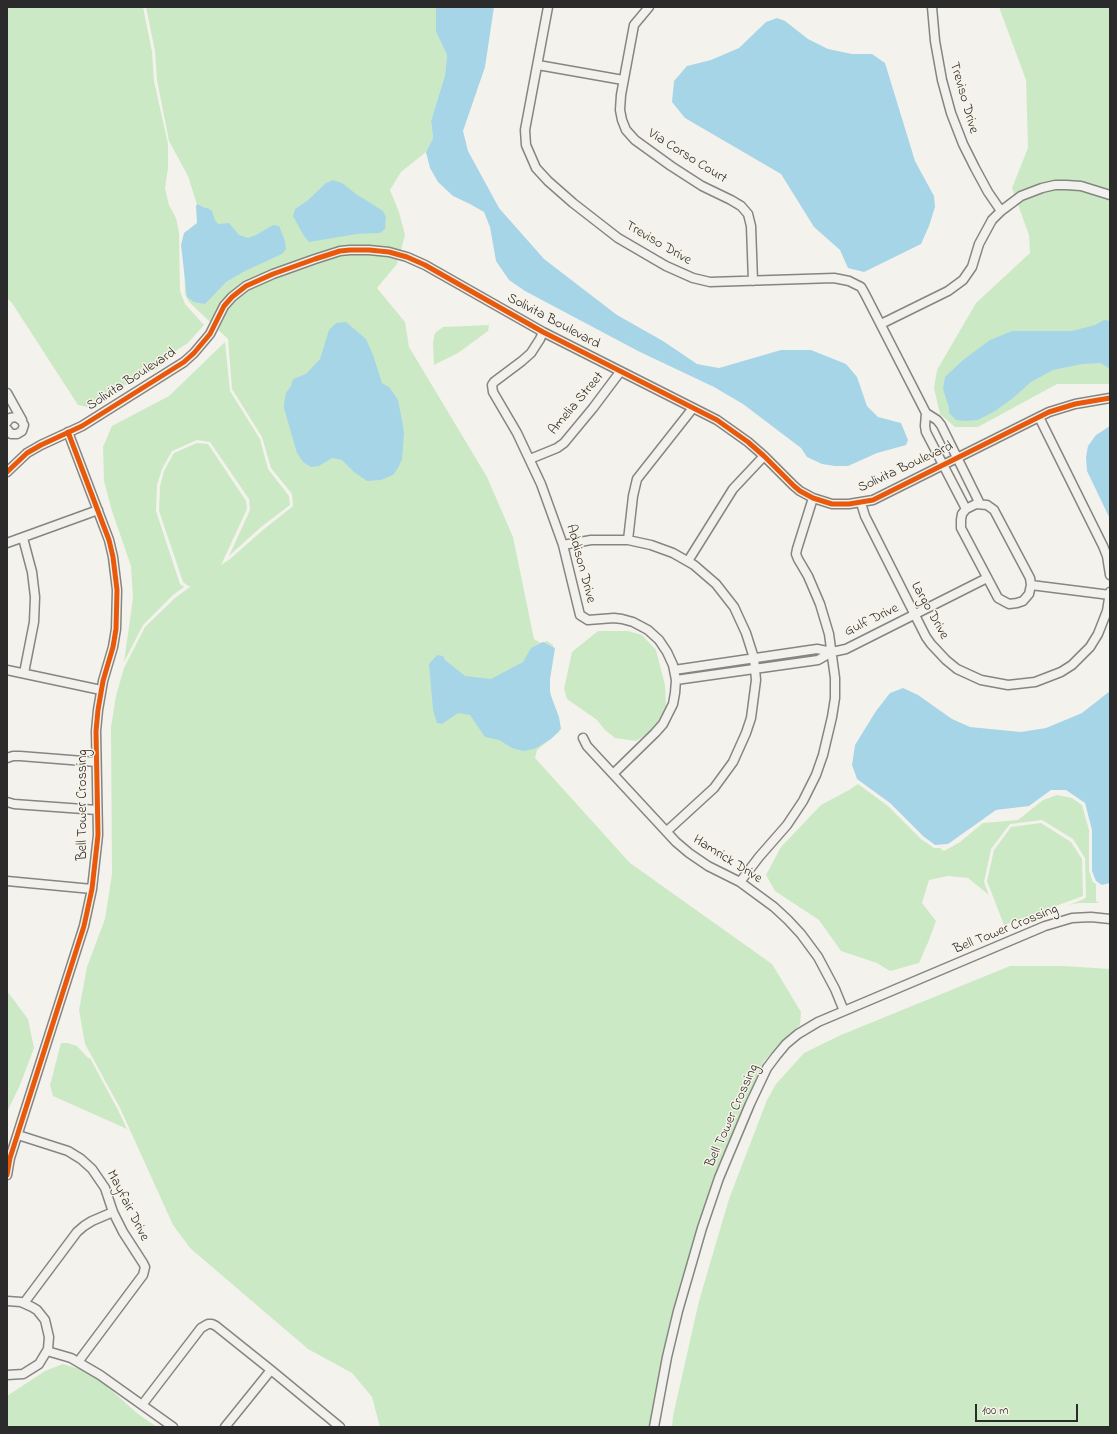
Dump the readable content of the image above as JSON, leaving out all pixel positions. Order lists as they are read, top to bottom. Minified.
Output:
{"streets":{"street":["Treviso Drive","Via Corso Court","Solivita Boulevard","Amelia Street","Addison Drive","Largo Drive","Gulf Drive","Bell Tower Crossing","Hamrick Drive","Mayfair Drive"]},"crossings":[["Treviso Drive","Via Corso Court"],["Treviso Drive","Solivita Boulevard"],["Solivita Boulevard","Amelia Street"],["Solivita Boulevard","Addison Drive"],["Solivita Boulevard","Largo Drive"],["Solivita Boulevard","Bell Tower Crossing"],["Amelia Street","Addison Drive"],["Addison Drive","Gulf Drive"],["Addison Drive","Hamrick Drive"],["Largo Drive","Gulf Drive"],["Bell Tower Crossing","Hamrick Drive"],["Bell Tower Crossing","Mayfair Drive"]],"scale_bar":"100 m"}
